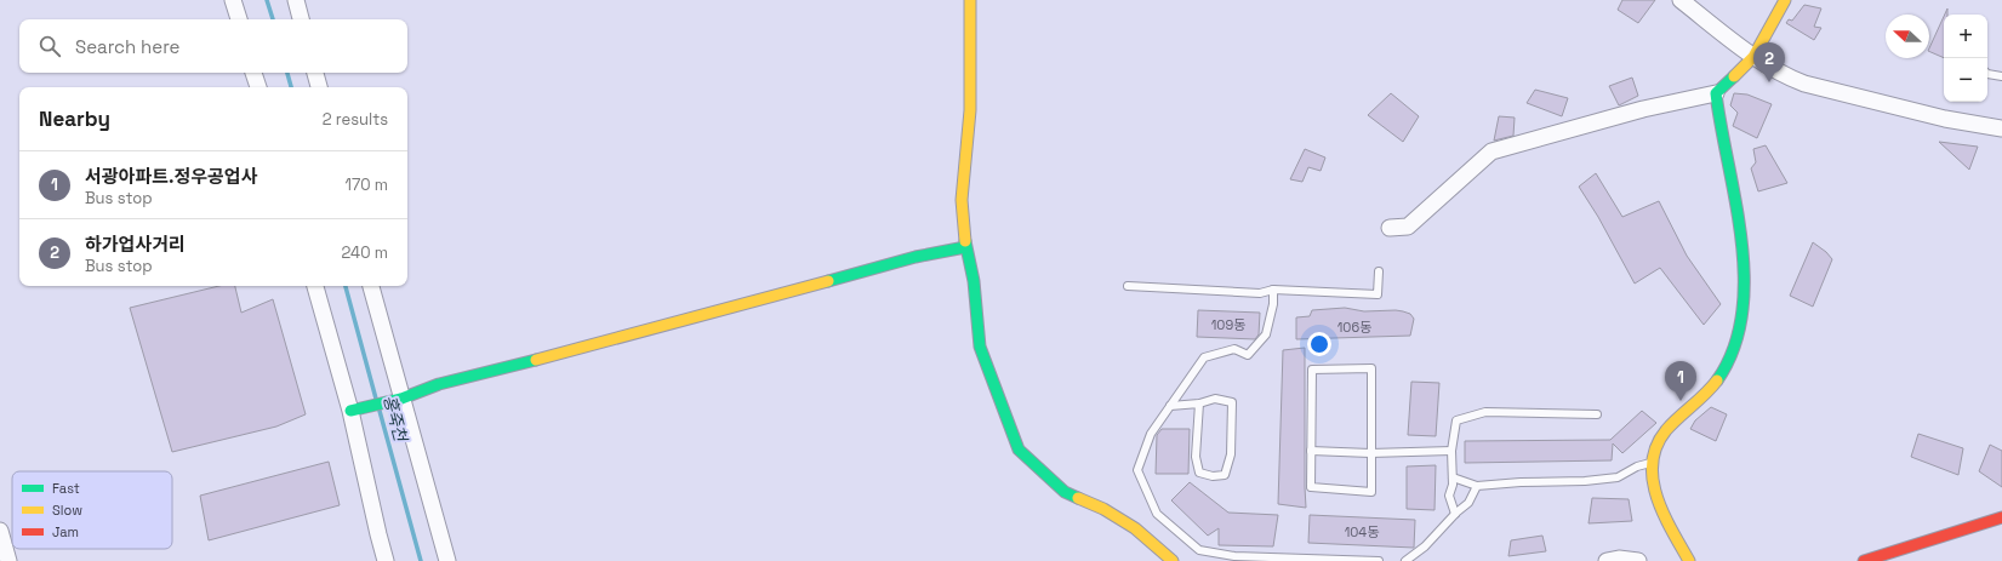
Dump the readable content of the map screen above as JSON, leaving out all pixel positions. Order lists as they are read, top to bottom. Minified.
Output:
{"water":["홍죽천"],"house_numbers":["109동","106동","104동"],"legend":["Fast","Slow","Jam"],"north":"left","page":{"map_buttons":["+","−"],"search":"Search here","pins":["2","1"],"heading":["Nearby","2 results"],"list":[{"mark":"1","name":"서광아파트.정우공업사","note":"Bus stop","value":"170 m"},{"mark":"2","name":"하가업사거리","note":"Bus stop","value":"240 m"}]}}
